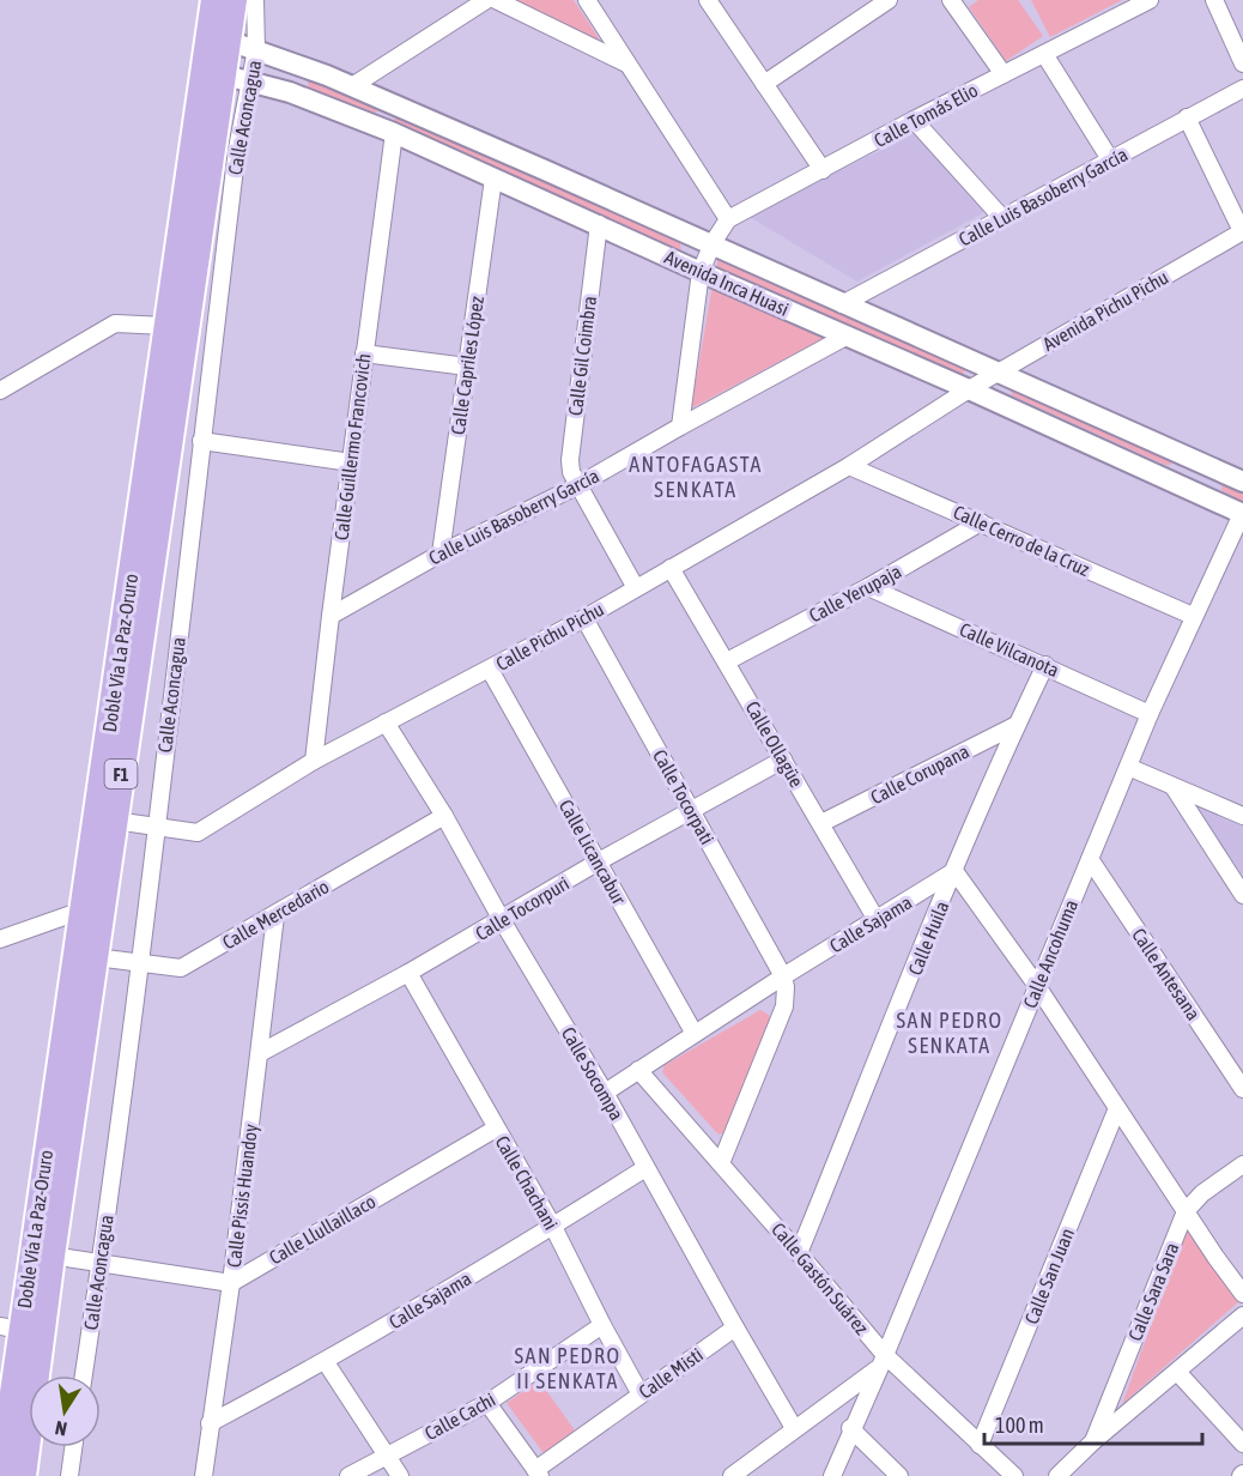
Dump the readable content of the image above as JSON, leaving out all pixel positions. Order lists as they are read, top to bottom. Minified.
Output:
{"streets":{"highway":["Doble Vía La Paz-Oruro","F1"],"street":["Calle Tomás Elio","Calle Aconcagua","Calle Luis Basoberry García","Avenida Inca Huasi","Avenida Pichu Pichu","Calle Gil Coimbra","Calle Capriles López","Calle Guillermo Francovich","Calle Cerro de la Cruz","Calle Yerupaja","Calle Pichu Pichu","Calle Vilcanota","Calle Ollagüe","Calle Corupana","Calle Tocorpati","Calle Licancabur","Calle Tocorpuri","Calle Mercedario","Calle Sajama","Calle Huila","Calle Ancohuma","Calle Antesana","Calle Socompa","Calle Chachani","Calle Pissis Huandoy","Calle Llullaillaco","Calle San Juan","Calle Gastón Suárez","Calle Sara Sara","Calle Misti","Calle Cachi"]},"crossings":[["Calle Tomás Elio","Calle Luis Basoberry García"],["Calle Tomás Elio","Avenida Inca Huasi"],["Calle Aconcagua","Avenida Inca Huasi"],["Calle Aconcagua","Calle Pichu Pichu"],["Calle Aconcagua","Calle Mercedario"],["Calle Luis Basoberry García","Avenida Inca Huasi"],["Calle Luis Basoberry García","Calle Gil Coimbra"],["Calle Luis Basoberry García","Calle Capriles López"],["Calle Luis Basoberry García","Calle Guillermo Francovich"],["Avenida Inca Huasi","Avenida Pichu Pichu"],["Avenida Inca Huasi","Calle Gil Coimbra"],["Avenida Inca Huasi","Calle Capriles López"],["Avenida Inca Huasi","Calle Guillermo Francovich"],["Avenida Inca Huasi","Calle Pichu Pichu"],["Avenida Inca Huasi","Doble Vía La Paz-Oruro"],["Avenida Inca Huasi","Calle Ancohuma"],["Avenida Pichu Pichu","Calle Pichu Pichu"],["Calle Gil Coimbra","Calle Pichu Pichu"],["Calle Guillermo Francovich","Calle Pichu Pichu"],["Calle Cerro de la Cruz","Calle Yerupaja"],["Calle Cerro de la Cruz","Calle Pichu Pichu"],["Calle Cerro de la Cruz","Calle Ancohuma"],["Calle Yerupaja","Calle Vilcanota"],["Calle Yerupaja","Calle Ollagüe"],["Calle Pichu Pichu","Doble Vía La Paz-Oruro"],["Calle Pichu Pichu","Calle Ollagüe"],["Calle Pichu Pichu","Calle Tocorpati"],["Calle Pichu Pichu","Calle Licancabur"],["Calle Pichu Pichu","Calle Socompa"],["Calle Vilcanota","Calle Huila"],["Calle Vilcanota","Calle Ancohuma"],["Doble Vía La Paz-Oruro","Calle Mercedario"],["Calle Ollagüe","Calle Corupana"],["Calle Ollagüe","Calle Tocorpuri"],["Calle Ollagüe","Calle Sajama"],["Calle Corupana","Calle Huila"],["Calle Tocorpati","Calle Tocorpuri"],["Calle Tocorpati","Calle Sajama"],["Calle Licancabur","Calle Tocorpuri"],["Calle Licancabur","Calle Sajama"],["Calle Tocorpuri","Calle Socompa"],["Calle Tocorpuri","Calle Chachani"],["Calle Tocorpuri","Calle Pissis Huandoy"],["Calle Mercedario","Calle Socompa"],["Calle Mercedario","Calle Pissis Huandoy"],["Calle Sajama","Calle Huila"],["Calle Sajama","Calle Socompa"],["Calle Sajama","Calle Chachani"],["Calle Sajama","Calle Pissis Huandoy"],["Calle Sajama","Calle Gastón Suárez"],["Calle Huila","Calle Gastón Suárez"],["Calle Ancohuma","Calle Antesana"],["Calle Ancohuma","Calle Gastón Suárez"],["Calle Socompa","Calle Misti"],["Calle Chachani","Calle Llullaillaco"],["Calle Chachani","Calle Misti"],["Calle Chachani","Calle Cachi"],["Calle Pissis Huandoy","Calle Llullaillaco"],["Calle San Juan","Calle Gastón Suárez"]],"districts":["ANTOFAGASTA SENKATA","SAN PEDRO SENKATA","SAN PEDRO II SENKATA"],"scale_bar":"100 m","north":"bottom"}
